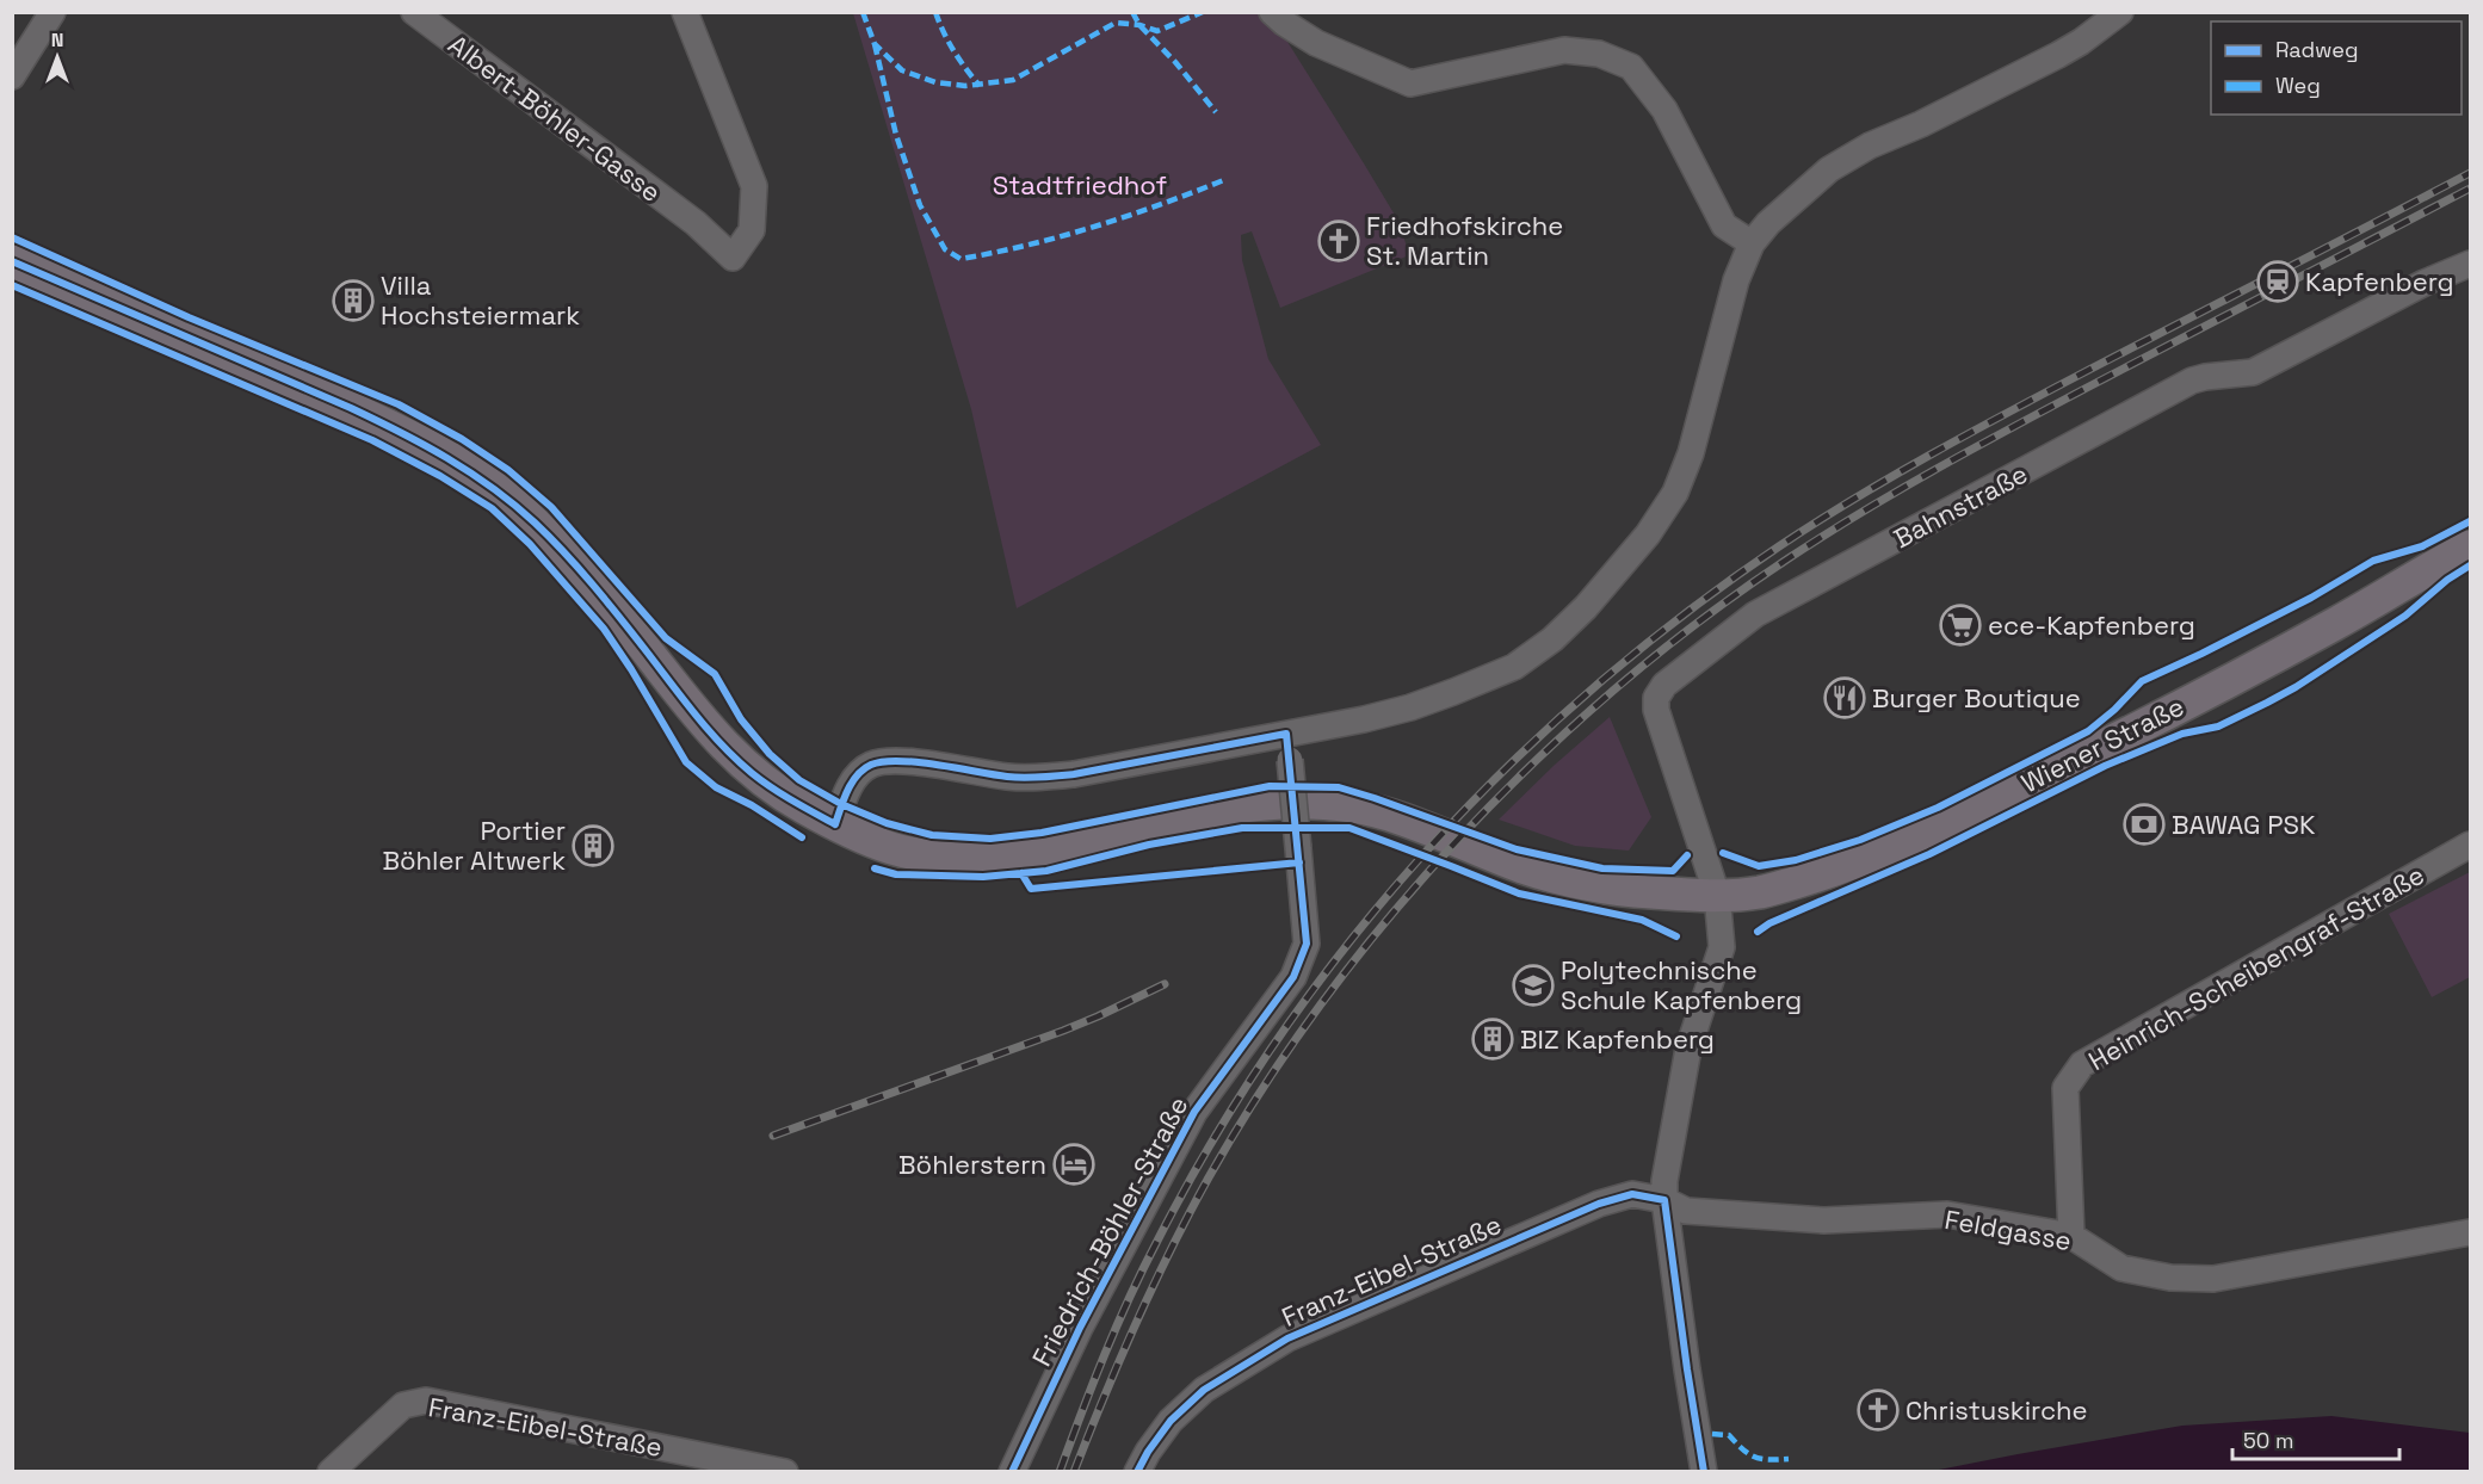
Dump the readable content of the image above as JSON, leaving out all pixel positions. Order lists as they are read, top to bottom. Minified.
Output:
{"streets":{"main road":["Wiener Straße"],"street":["Albert-Böhler-Gasse","Bahnstraße","Heinrich-Scheibengraf-Straße","Feldgasse","Friedrich-Böhler-Straße","Franz-Eibel-Straße"]},"crossings":[["Bahnstraße","Wiener Straße"],["Bahnstraße","Feldgasse"],["Bahnstraße","Franz-Eibel-Straße"],["Heinrich-Scheibengraf-Straße","Feldgasse"],["Feldgasse","Franz-Eibel-Straße"]],"parks":["Stadtfriedhof"],"places":{"church":["Friedhofskirche St. Martin","Christuskirche"],"station":["Kapfenberg"],"building":["Villa Hochsteiermark","Portier Böhler Altwerk","BIZ Kapfenberg"],"supermarket":["ece-Kapfenberg"],"restaurant":["Burger Boutique"],"bank":["BAWAG PSK"],"school or university":["Polytechnische Schule Kapfenberg"],"hotel":["Böhlerstern"]},"legend":["Radweg","Weg"],"scale_bar":"50 m","north":"top"}
